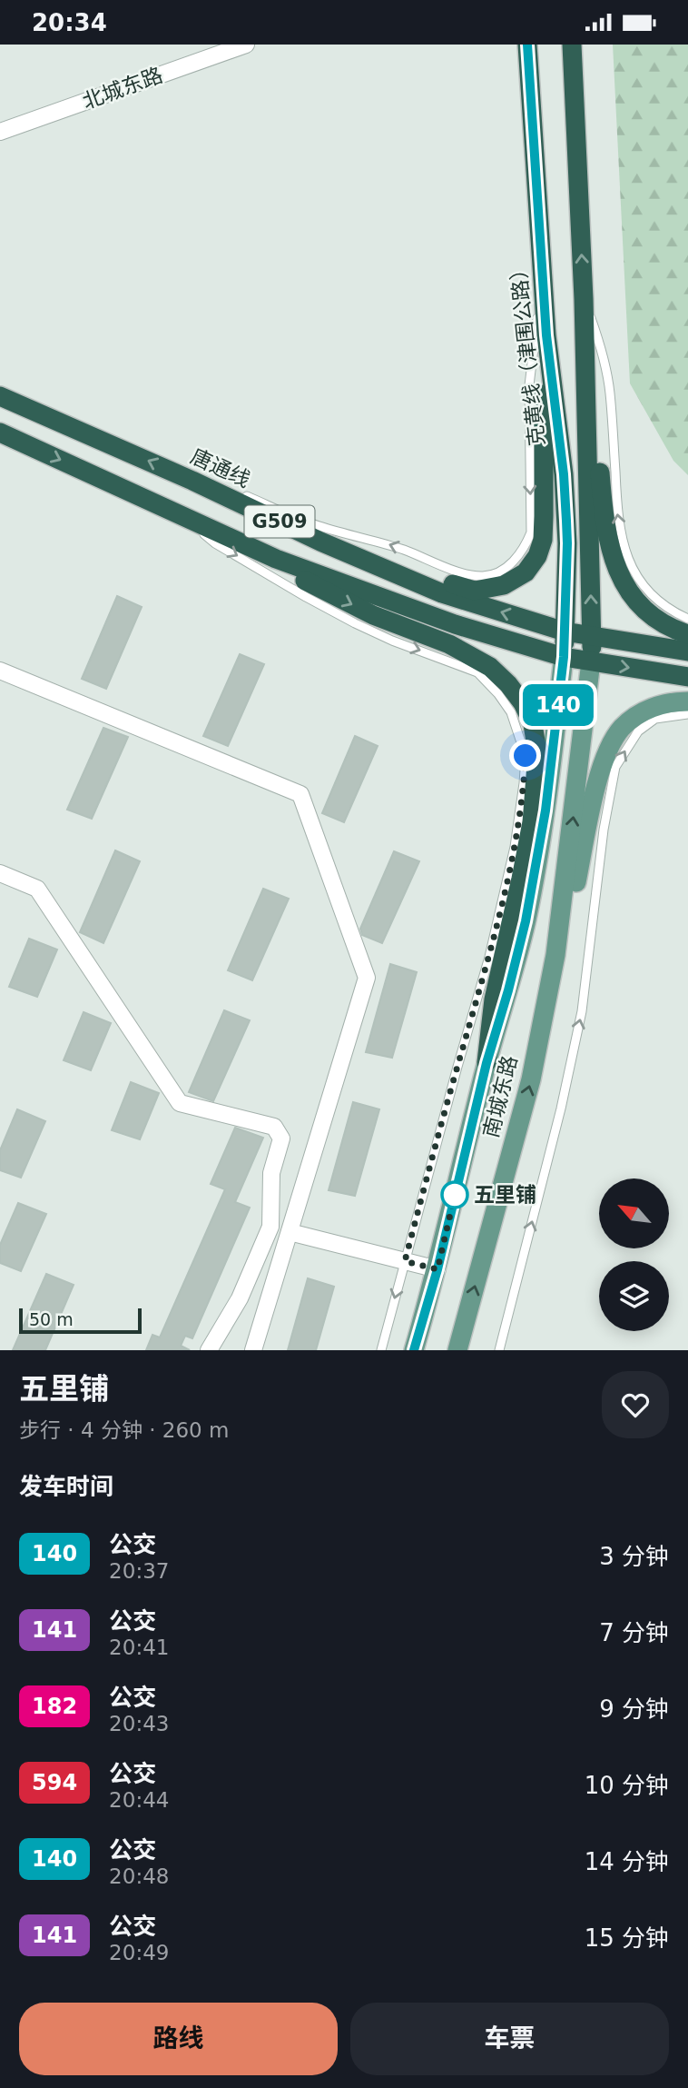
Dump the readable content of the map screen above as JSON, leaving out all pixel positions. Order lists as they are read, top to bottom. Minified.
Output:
{"streets":{"highway":["克黄线（津围公路）","唐通线","G509"],"main road":["南城东路"],"street":["北城东路"]},"crossings":[["克黄线（津围公路）","唐通线"],["克黄线（津围公路）","G509"],["克黄线（津围公路）","南城东路"],["唐通线","G509"],["G509","南城东路"]],"places":["五里铺"],"lines":["bus line 140"],"scale_bar":"50 m","north":"top left","page":{"status":"20:34","on_map":"140","scale":"50 m","heading":[["五里铺","步行 · 4 分钟 · 260 m"],"发车时间"],"list":[{"mark":"140","name":"公交","note":"20:37","value":"3 分钟"},{"mark":"141","name":"公交","note":"20:41","value":"7 分钟"},{"mark":"182","name":"公交","note":"20:43","value":"9 分钟"},{"mark":"594","name":"公交","note":"20:44","value":"10 分钟"},{"mark":"140","name":"公交","note":"20:48","value":"14 分钟"},{"mark":"141","name":"公交","note":"20:49","value":"15 分钟"}],"buttons":["路线","车票"]}}
